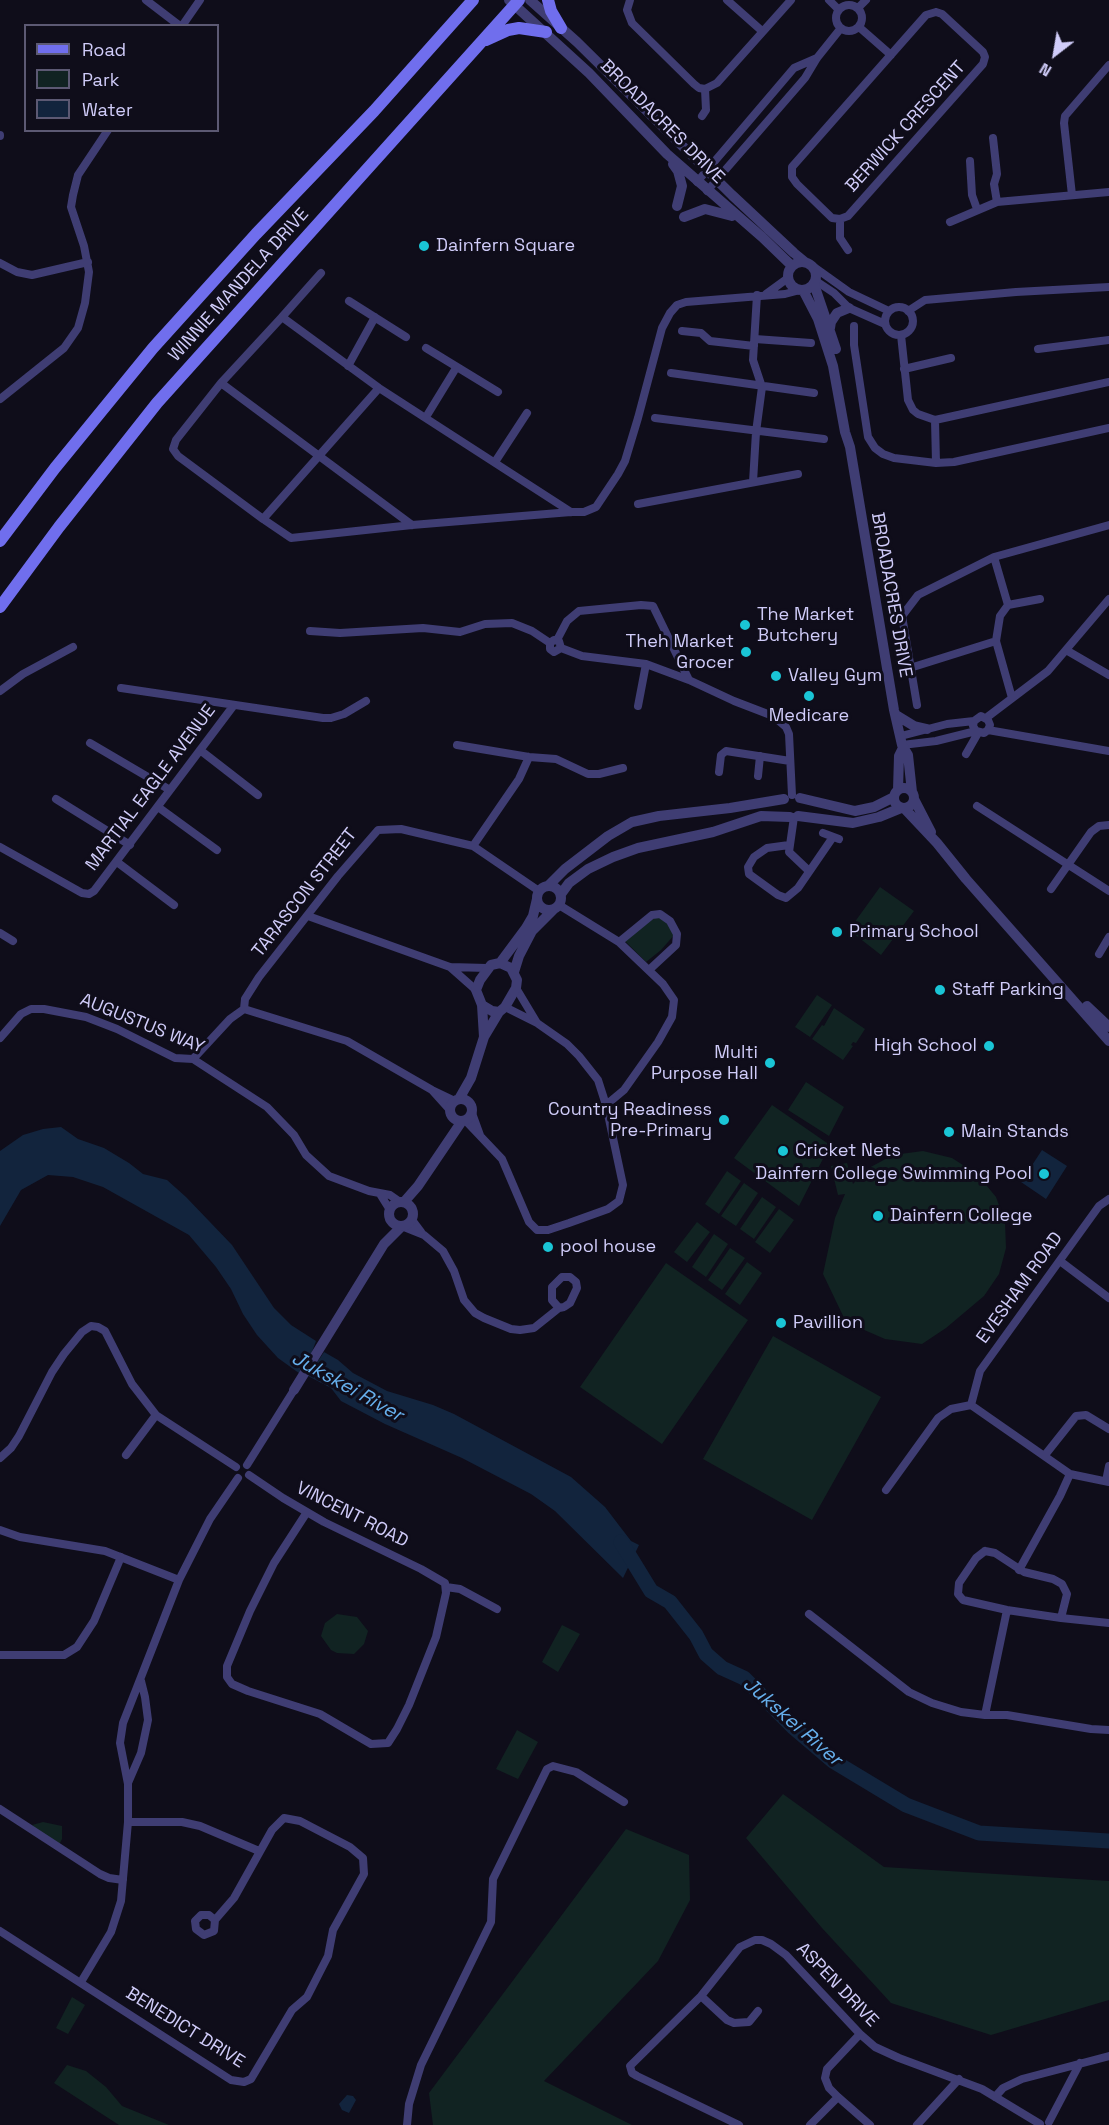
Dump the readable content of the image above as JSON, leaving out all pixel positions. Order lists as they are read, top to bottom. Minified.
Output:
{"streets":{"main road":["WINNIE MANDELA DRIVE"],"street":["BROADACRES DRIVE","BERWICK CRESCENT","MARTIAL EAGLE AVENUE","TARASCON STREET","AUGUSTUS WAY","EVESHAM ROAD","VINCENT ROAD","ASPEN DRIVE","BENEDICT DRIVE"]},"crossings":[["BROADACRES DRIVE","WINNIE MANDELA DRIVE"],["TARASCON STREET","AUGUSTUS WAY"]],"water":["Jukskei River"],"places":["Dainfern Square","The Market Butchery","Theh Market Grocer","Valley Gym","Medicare","Primary School","Staff Parking","High School","Multi Purpose Hall","Country Readiness Pre-Primary","Main Stands","Cricket Nets","Dainfern College Swimming Pool","Dainfern College","pool house","Pavillion"],"legend":["Road","Park","Water"],"north":"bottom left"}
